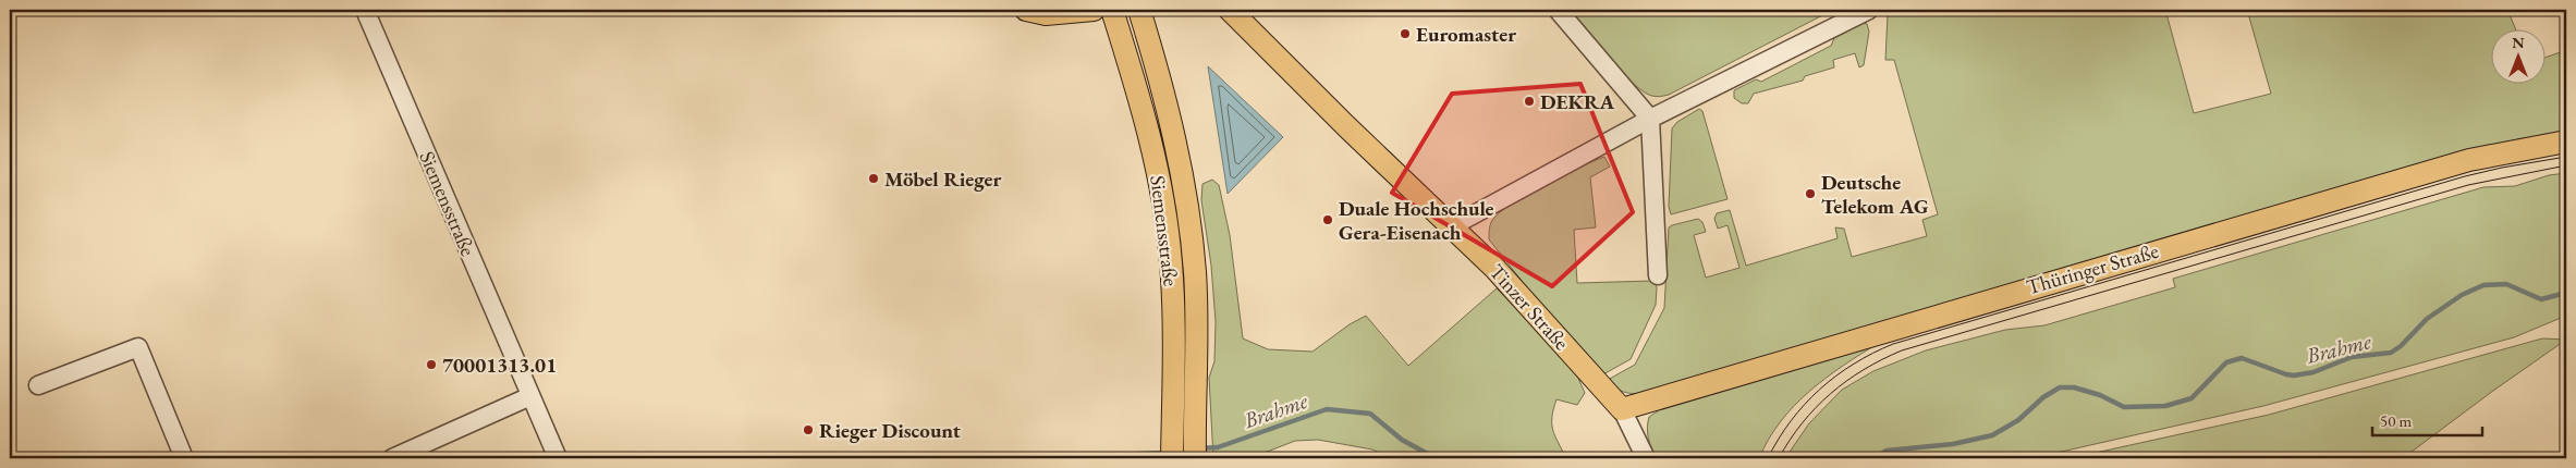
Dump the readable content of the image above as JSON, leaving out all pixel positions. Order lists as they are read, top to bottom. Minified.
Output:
{"streets":{"main road":["Siemensstraße","Thüringer Straße","Tinzer Straße"]},"crossings":[["Thüringer Straße","Tinzer Straße"]],"water":["Brahme"],"places":["Euromaster","DEKRA","Möbel Rieger","Deutsche Telekom AG","Duale Hochschule Gera-Eisenach","70001313.01","Rieger Discount"],"scale_bar":"50 m","north":"top"}
